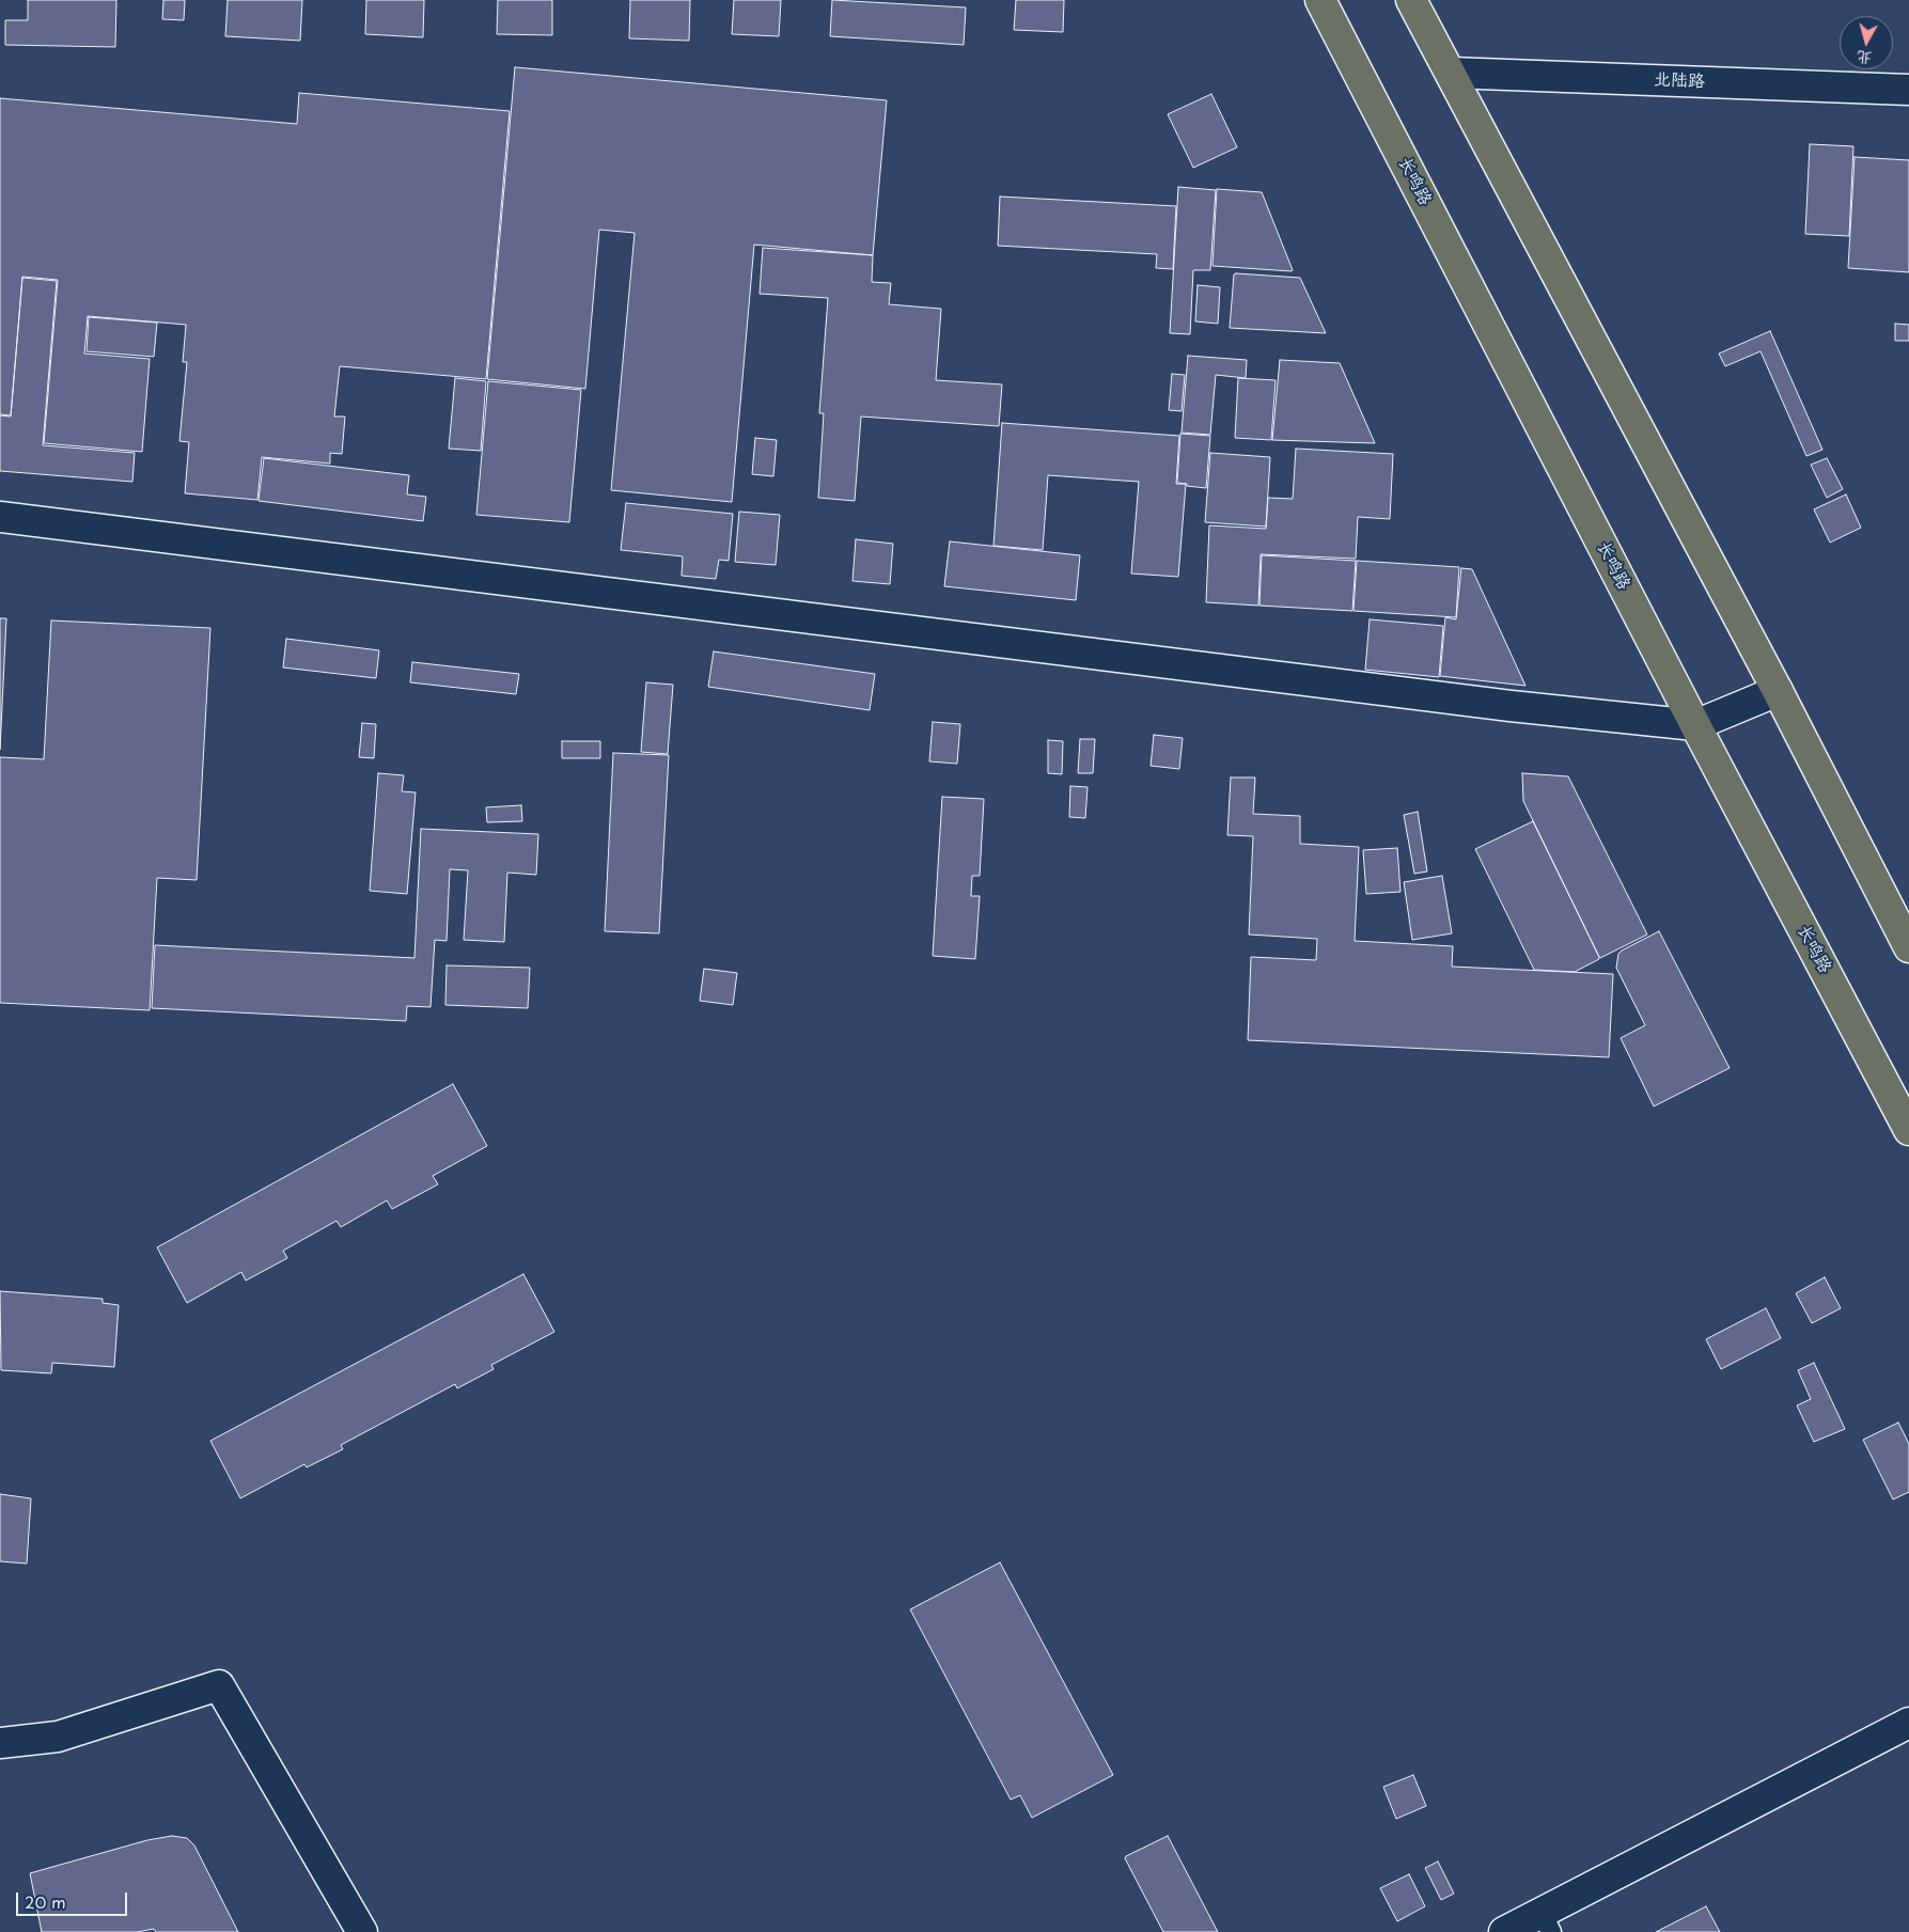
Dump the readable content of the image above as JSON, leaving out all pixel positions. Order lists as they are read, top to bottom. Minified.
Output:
{"streets":{"main road":["长鸣路"],"street":["北陆路"]},"scale_bar":"20 m","north":"bottom"}
